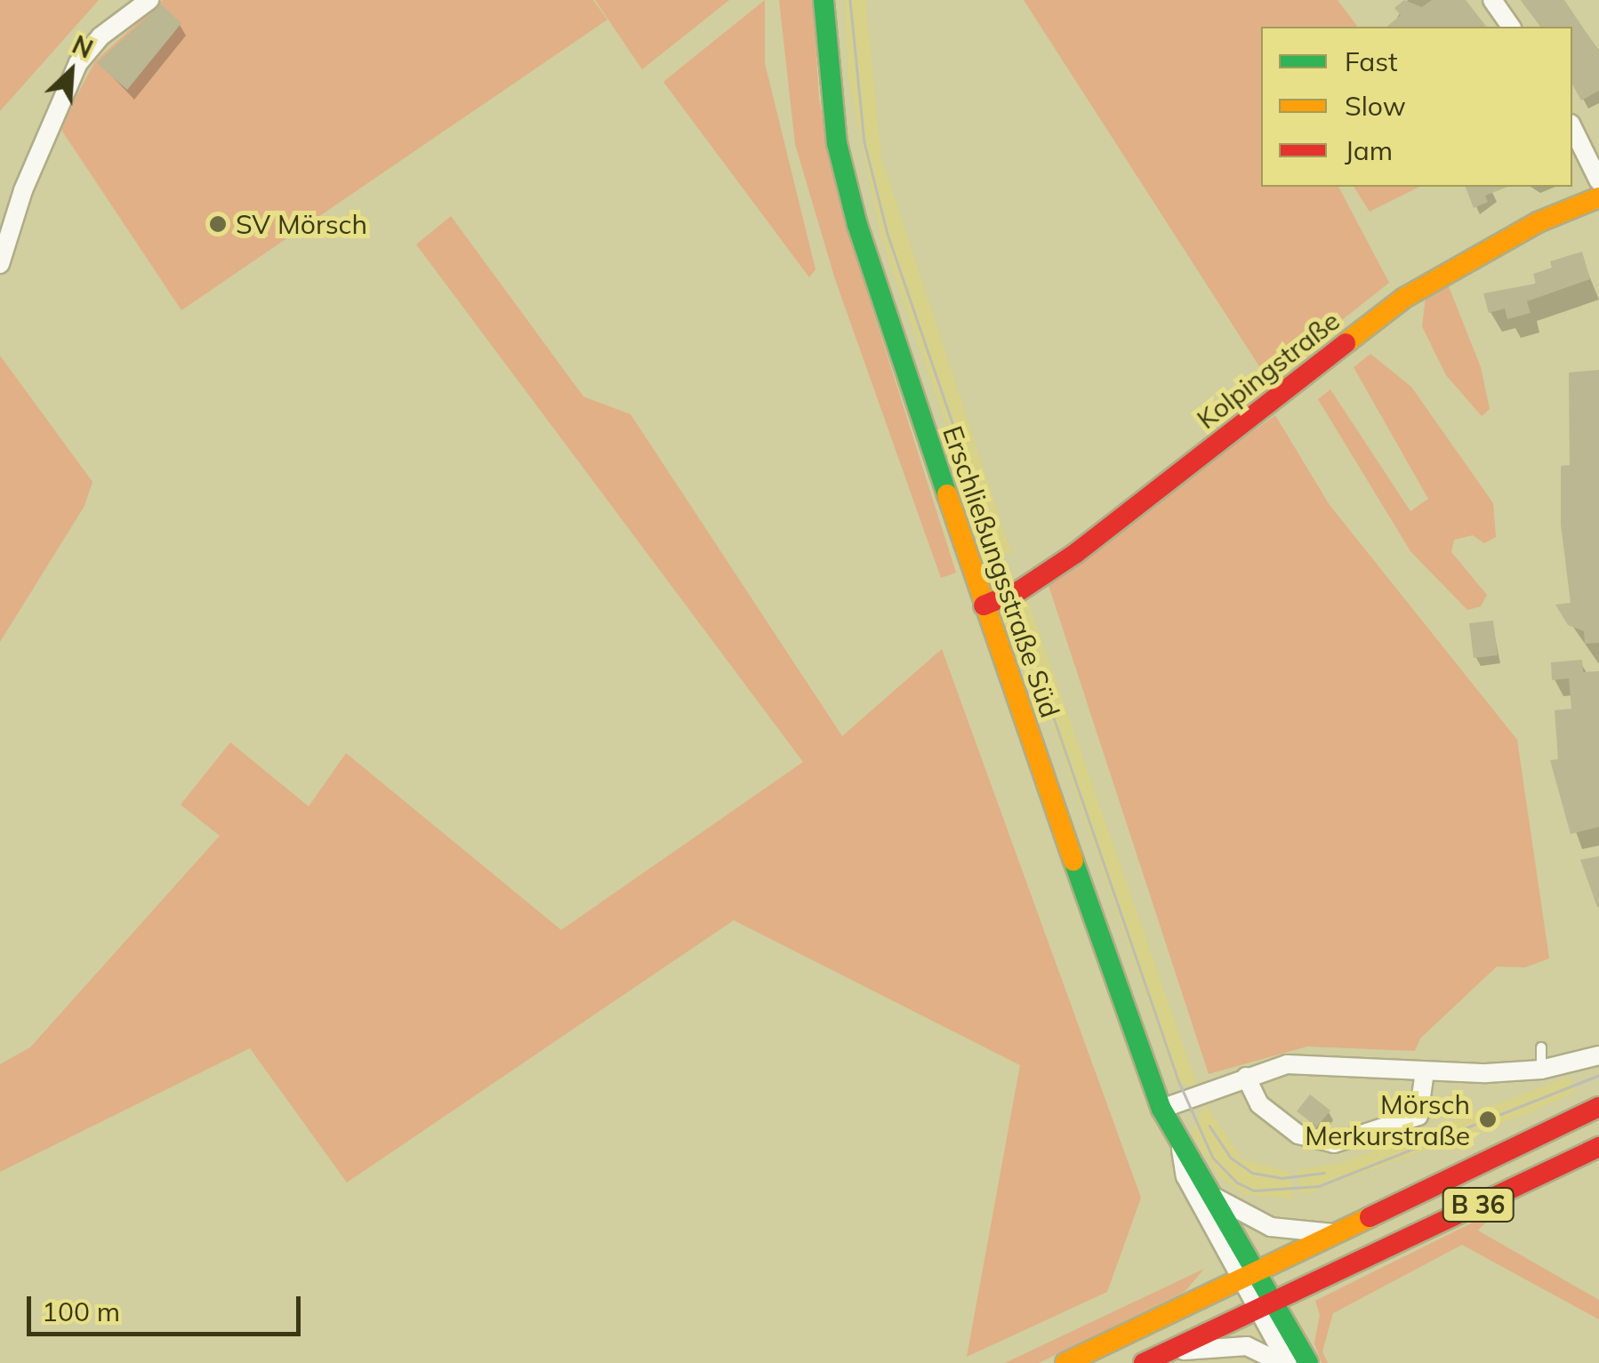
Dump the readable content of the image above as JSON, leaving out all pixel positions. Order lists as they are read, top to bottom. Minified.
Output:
{"streets":{"street":["Kolpingstraße","Erschließungsstraße Süd","B 36"]},"crossings":[["Kolpingstraße","Erschließungsstraße Süd"],["Erschließungsstraße Süd","B 36"]],"places":["SV Mörsch","Mörsch Merkurstraße"],"legend":["Fast","Slow","Jam"],"scale_bar":"100 m","north":"top right"}
